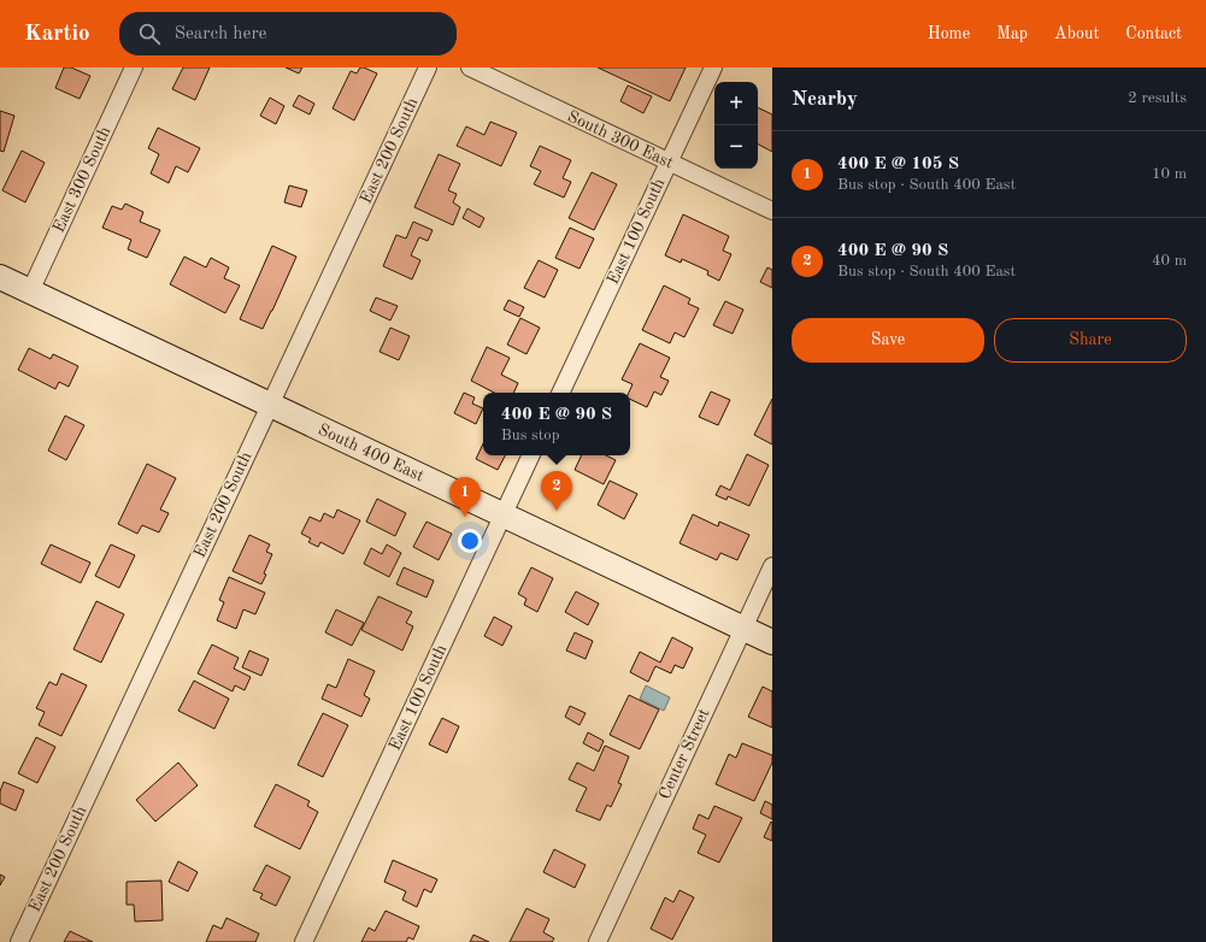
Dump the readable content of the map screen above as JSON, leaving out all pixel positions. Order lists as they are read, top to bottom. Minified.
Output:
{"streets":{"street":["South 300 East","East 200 South","East 300 South","East 100 South","South 400 East","Center Street"]},"crossings":[["South 300 East","East 100 South"],["East 200 South","South 400 East"],["East 300 South","South 400 East"],["East 100 South","South 400 East"],["South 400 East","Center Street"]],"page":{"header":"Kartio","search":"Search here","nav":["Home","Map","About","Contact"],"heading":["Nearby","2 results"],"map_buttons":["+","−"],"list":[{"mark":"1","name":"400 E @ 105 S","note":"Bus stop · South 400 East","value":"10 m"},{"mark":"2","name":"400 E @ 90 S","note":"Bus stop · South 400 East","value":"40 m"}],"buttons":["Save","Share"],"popup":["400 E @ 90 S","Bus stop"],"pins":["2","1"]}}
